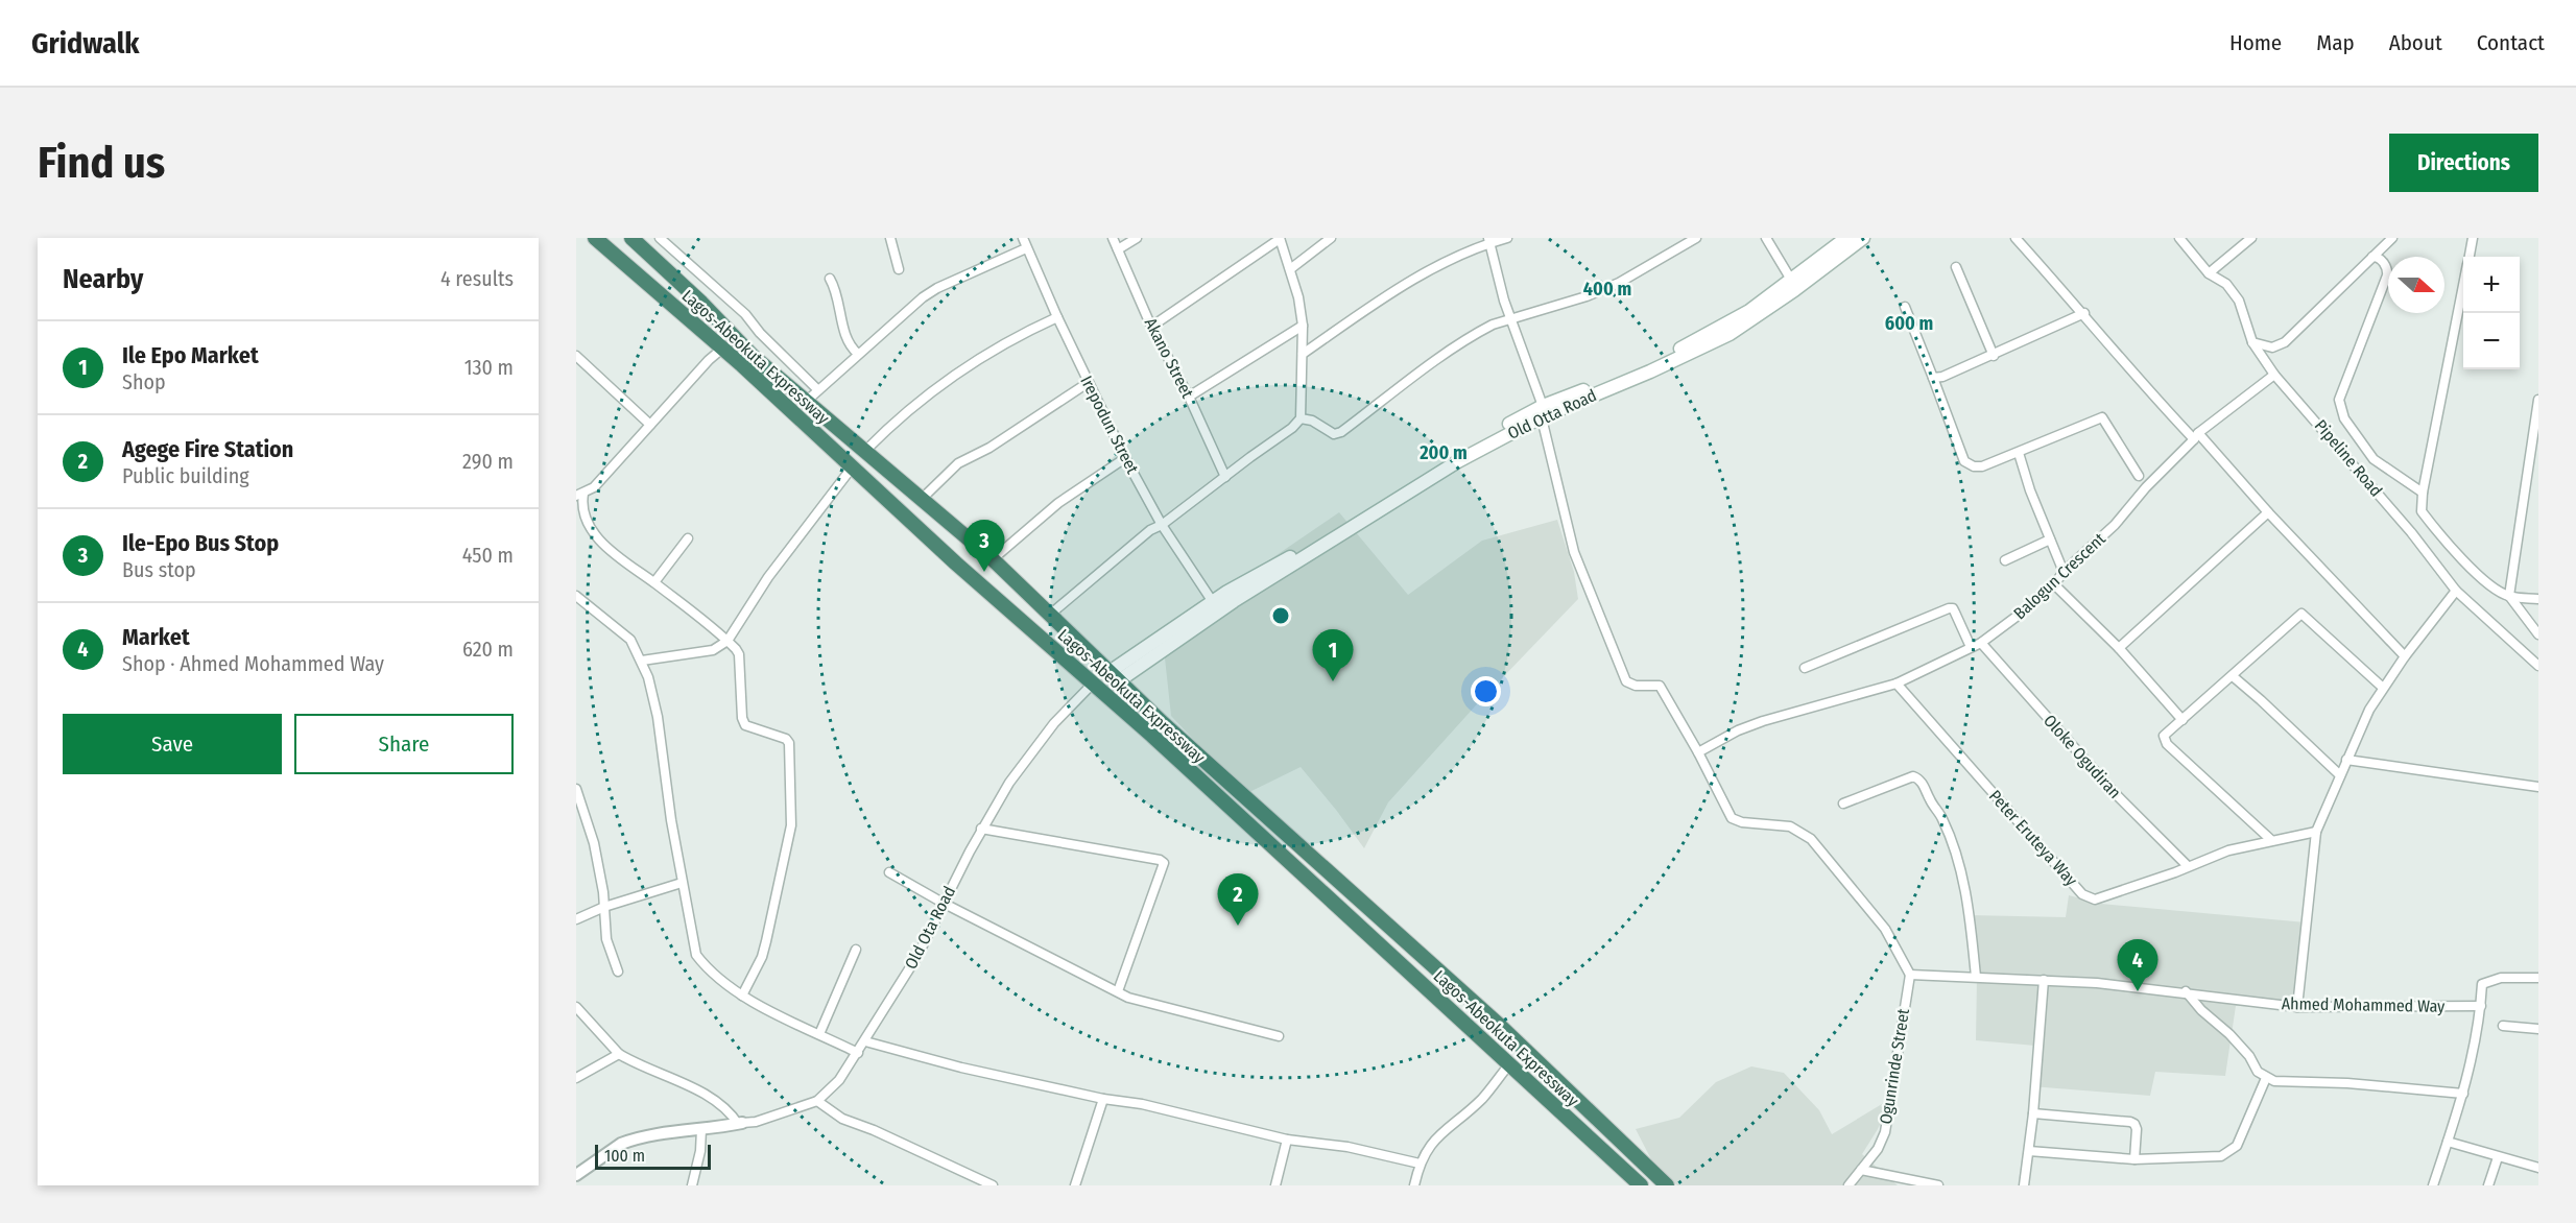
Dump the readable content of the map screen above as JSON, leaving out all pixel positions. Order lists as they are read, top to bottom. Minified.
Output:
{"streets":{"highway":["Lagos-Abeokuta Expressway"],"main road":["Old Otta Road"],"street":["Akano Street","Irepodun Street","Pipeline Road","Balogun Crescent","Oloke Ogudiran","Peter Eruteya Way","Old Ota Road","Ahmed Mohammed Way","Ogunrinde Street"]},"crossings":[["Lagos-Abeokuta Expressway","Old Otta Road"],["Lagos-Abeokuta Expressway","Old Ota Road"],["Pipeline Road","Balogun Crescent"],["Balogun Crescent","Oloke Ogudiran"],["Balogun Crescent","Peter Eruteya Way"],["Oloke Ogudiran","Peter Eruteya Way"],["Ahmed Mohammed Way","Ogunrinde Street"]],"scale_bar":"100 m","north":"right","page":{"header":"Gridwalk","nav":["Home","Map","About","Contact"],"buttons":["Directions",["Save","Share"]],"title":"Find us","heading":["Nearby","4 results"],"map_buttons":["+","−"],"list":[{"mark":"1","name":"Ile Epo Market","note":"Shop","value":"130 m"},{"mark":"2","name":"Agege Fire Station","note":"Public building","value":"290 m"},{"mark":"3","name":"Ile-Epo Bus Stop","note":"Bus stop","value":"450 m"},{"mark":"4","name":"Market","note":"Shop · Ahmed Mohammed Way","value":"620 m"}],"pins":["3","1","2","4"],"scale":"100 m"},"rings":["400 m","600 m","200 m"]}
